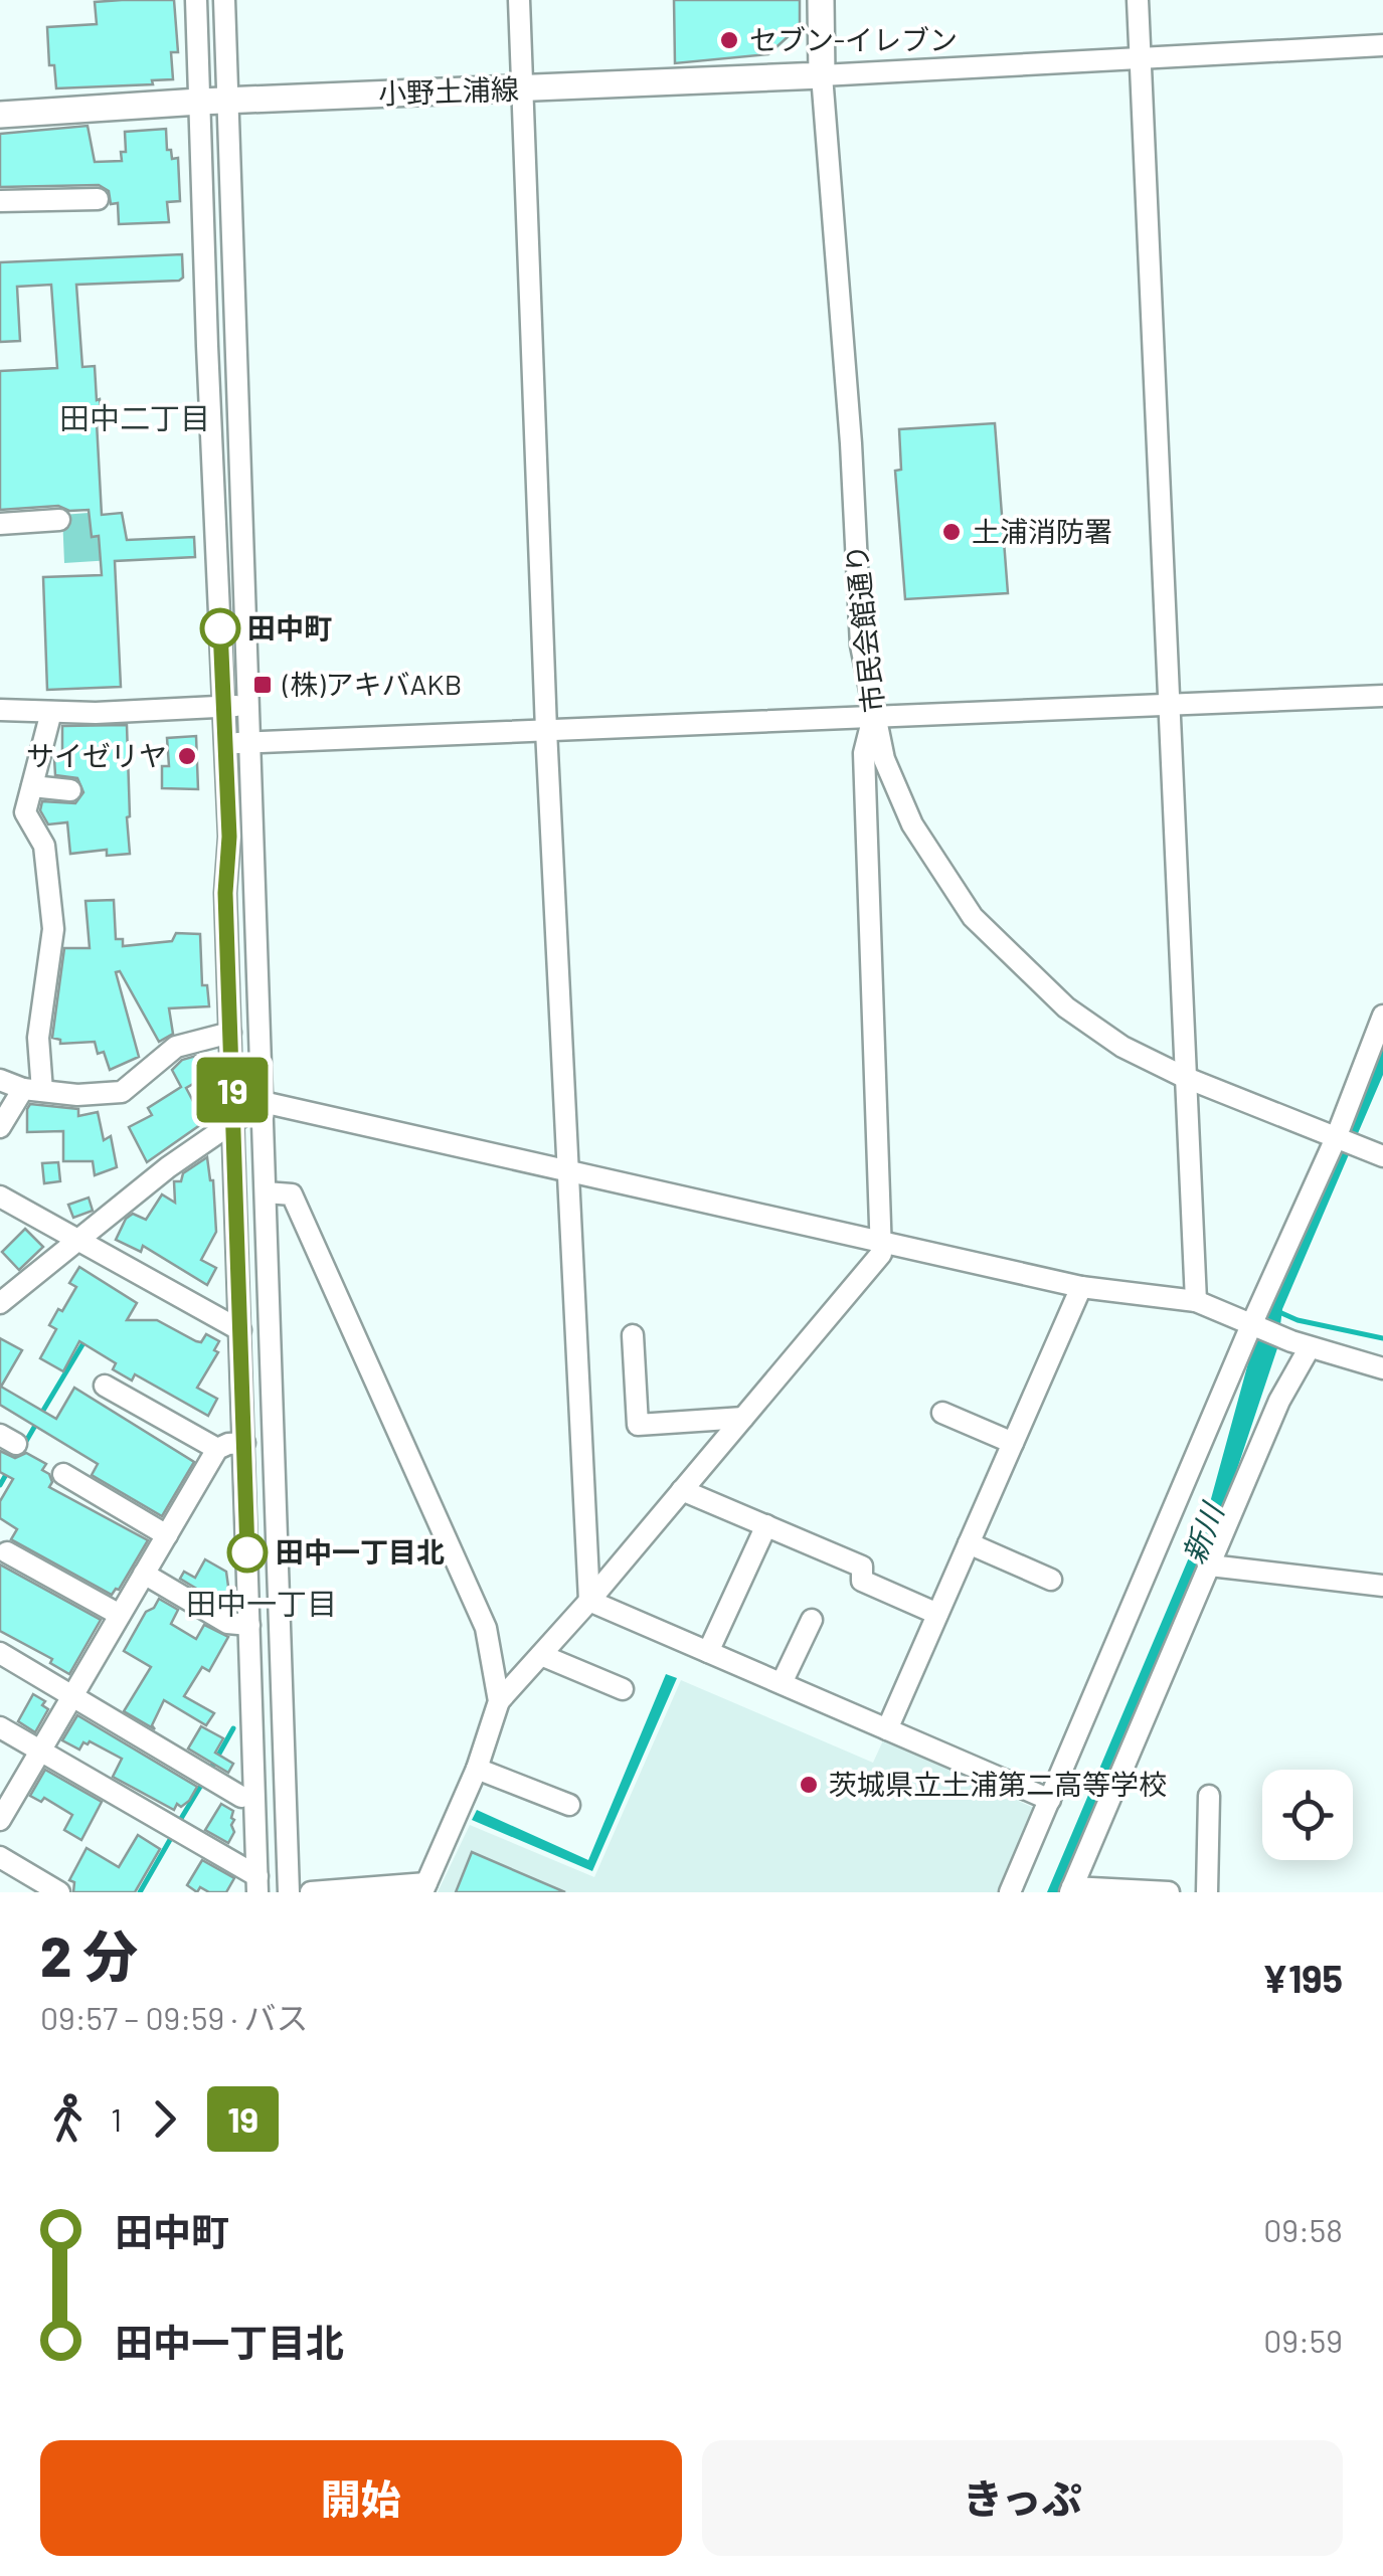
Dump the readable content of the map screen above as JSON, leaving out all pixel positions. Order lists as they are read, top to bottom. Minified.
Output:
{"streets":{"main road":["小野土浦線"],"street":["市民会館通り"]},"crossings":[["小野土浦線","市民会館通り"]],"districts":["田中二丁目","田中一丁目"],"water":["新川"],"places":{"other":["セブン-イレブン","土浦消防署","田中町","サイゼリヤ","田中一丁目北","茨城県立土浦第二高等学校"],"transit":["(株)アキバAKB"]},"lines":["bus line 19"],"page":{"on_map":"19","heading":["2 分","09:57 – 09:59 · バス","¥195"],"legs":["1","19"],"list":[{"name":"田中町","value":"09:58"},{"name":"田中一丁目北","value":"09:59"}],"buttons":["開始","きっぷ"]}}
